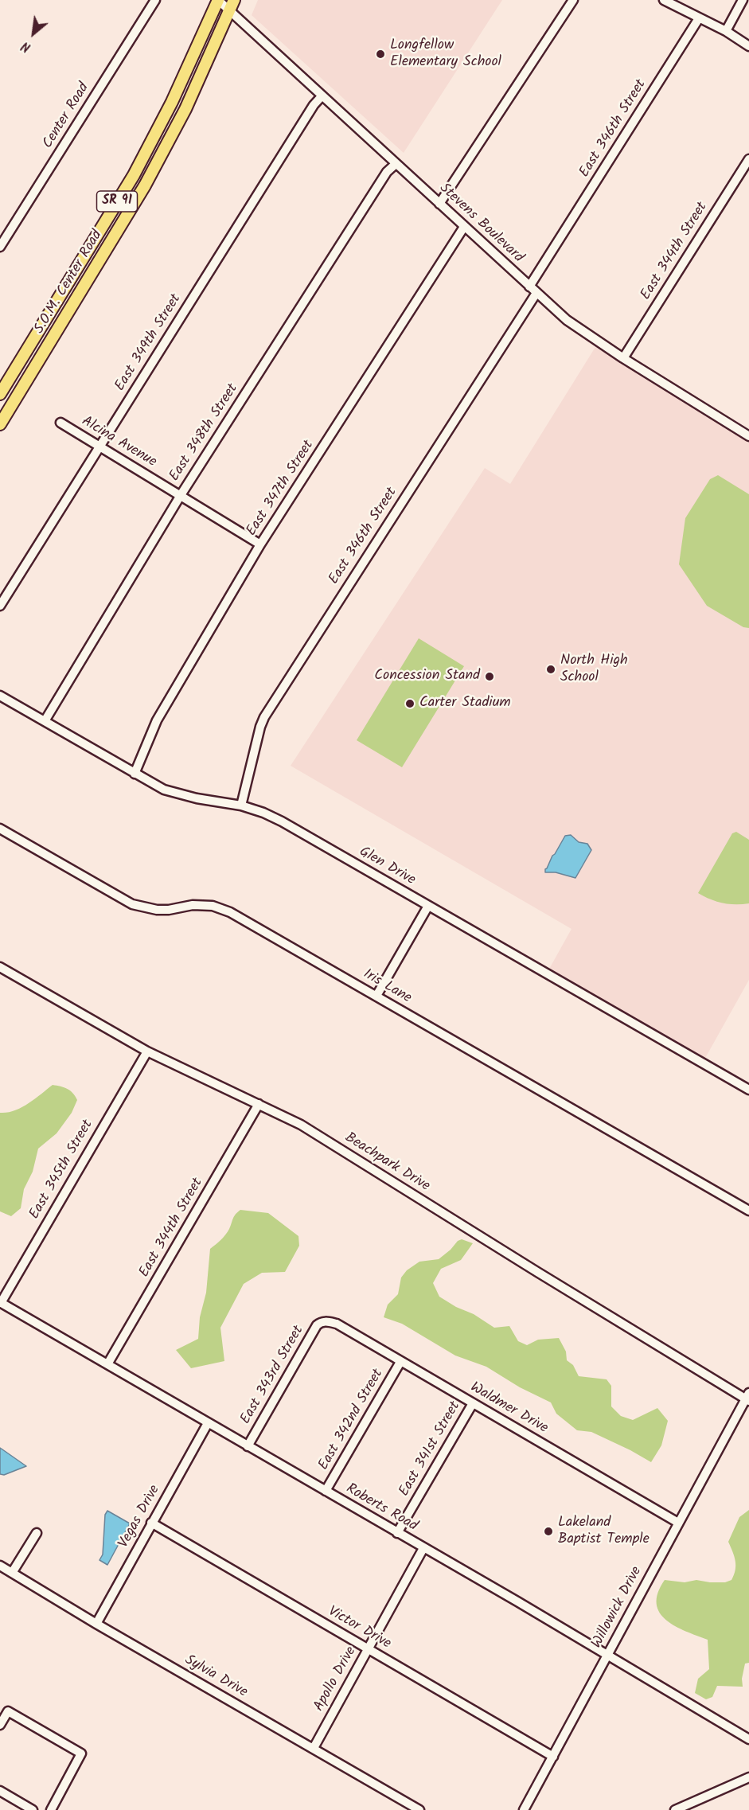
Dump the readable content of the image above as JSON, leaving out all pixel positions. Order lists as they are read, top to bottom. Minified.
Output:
{"streets":{"main road":["SR 91","S.O.M. Center Road"],"street":["Center Road","East 346th Street","Stevens Boulevard","East 344th Street","East 349th Street","East 348th Street","Alcina Avenue","East 347th Street","Glen Drive","Iris Lane","Beachpark Drive","East 345th Street","East 343rd Street","Waldmer Drive","East 342nd Street","East 341st Street","Roberts Road","Vegas Drive","Willowick Drive","Victor Drive","Sylvia Drive","Apollo Drive"]},"crossings":[["East 346th Street","Stevens Boulevard"],["East 346th Street","Glen Drive"],["Stevens Boulevard","East 344th Street"],["Stevens Boulevard","S.O.M. Center Road"],["Stevens Boulevard","East 349th Street"],["Stevens Boulevard","East 348th Street"],["Stevens Boulevard","East 347th Street"],["East 344th Street","Beachpark Drive"],["East 344th Street","Roberts Road"],["East 349th Street","Alcina Avenue"],["East 348th Street","Alcina Avenue"],["East 348th Street","Glen Drive"],["Alcina Avenue","East 347th Street"],["East 347th Street","Glen Drive"],["Beachpark Drive","East 345th Street"],["Beachpark Drive","Willowick Drive"],["East 345th Street","Roberts Road"],["East 343rd Street","Waldmer Drive"],["East 343rd Street","Roberts Road"],["Waldmer Drive","East 342nd Street"],["Waldmer Drive","East 341st Street"],["Waldmer Drive","Willowick Drive"],["East 342nd Street","Roberts Road"],["East 341st Street","Roberts Road"],["Roberts Road","Vegas Drive"],["Roberts Road","Willowick Drive"],["Roberts Road","Apollo Drive"],["Vegas Drive","Victor Drive"],["Vegas Drive","Sylvia Drive"],["Willowick Drive","Victor Drive"],["Victor Drive","Apollo Drive"],["Sylvia Drive","Apollo Drive"]],"places":["Longfellow Elementary School","North High School","Concession Stand","Carter Stadium","Lakeland Baptist Temple"],"north":"bottom left"}
